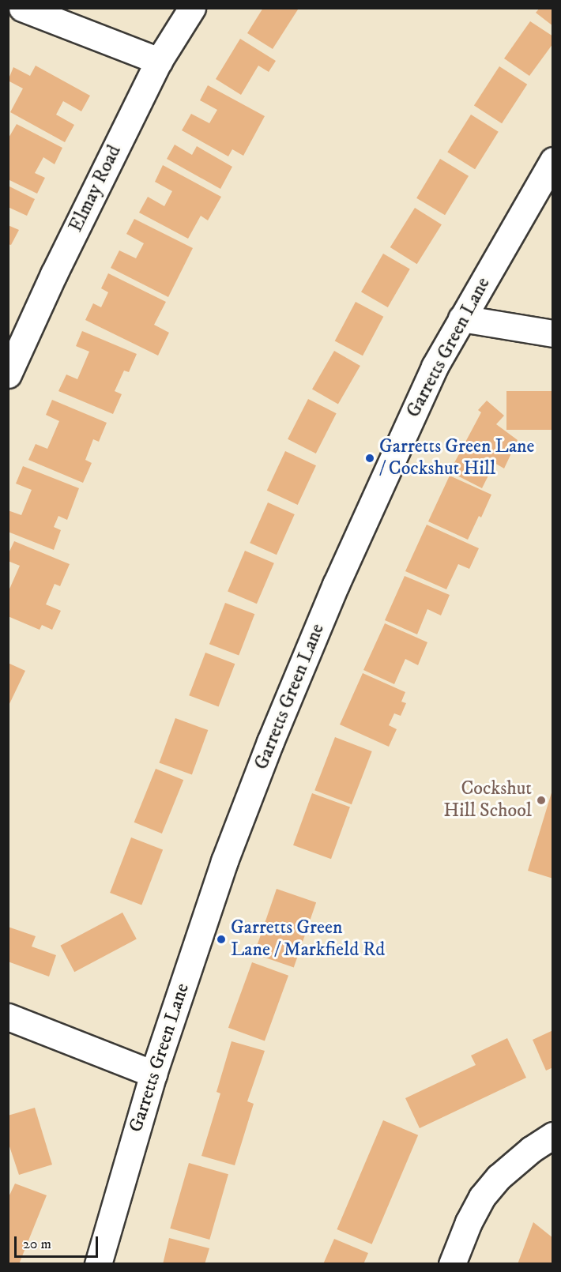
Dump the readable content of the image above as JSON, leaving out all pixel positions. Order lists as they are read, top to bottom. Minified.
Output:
{"streets":{"street":["Elmay Road","Garretts Green Lane"]},"places":["Garretts Green Lane / Cockshut Hill","Cockshut Hill School","Garretts Green Lane / Markfield Rd"],"scale_bar":"20 m"}
